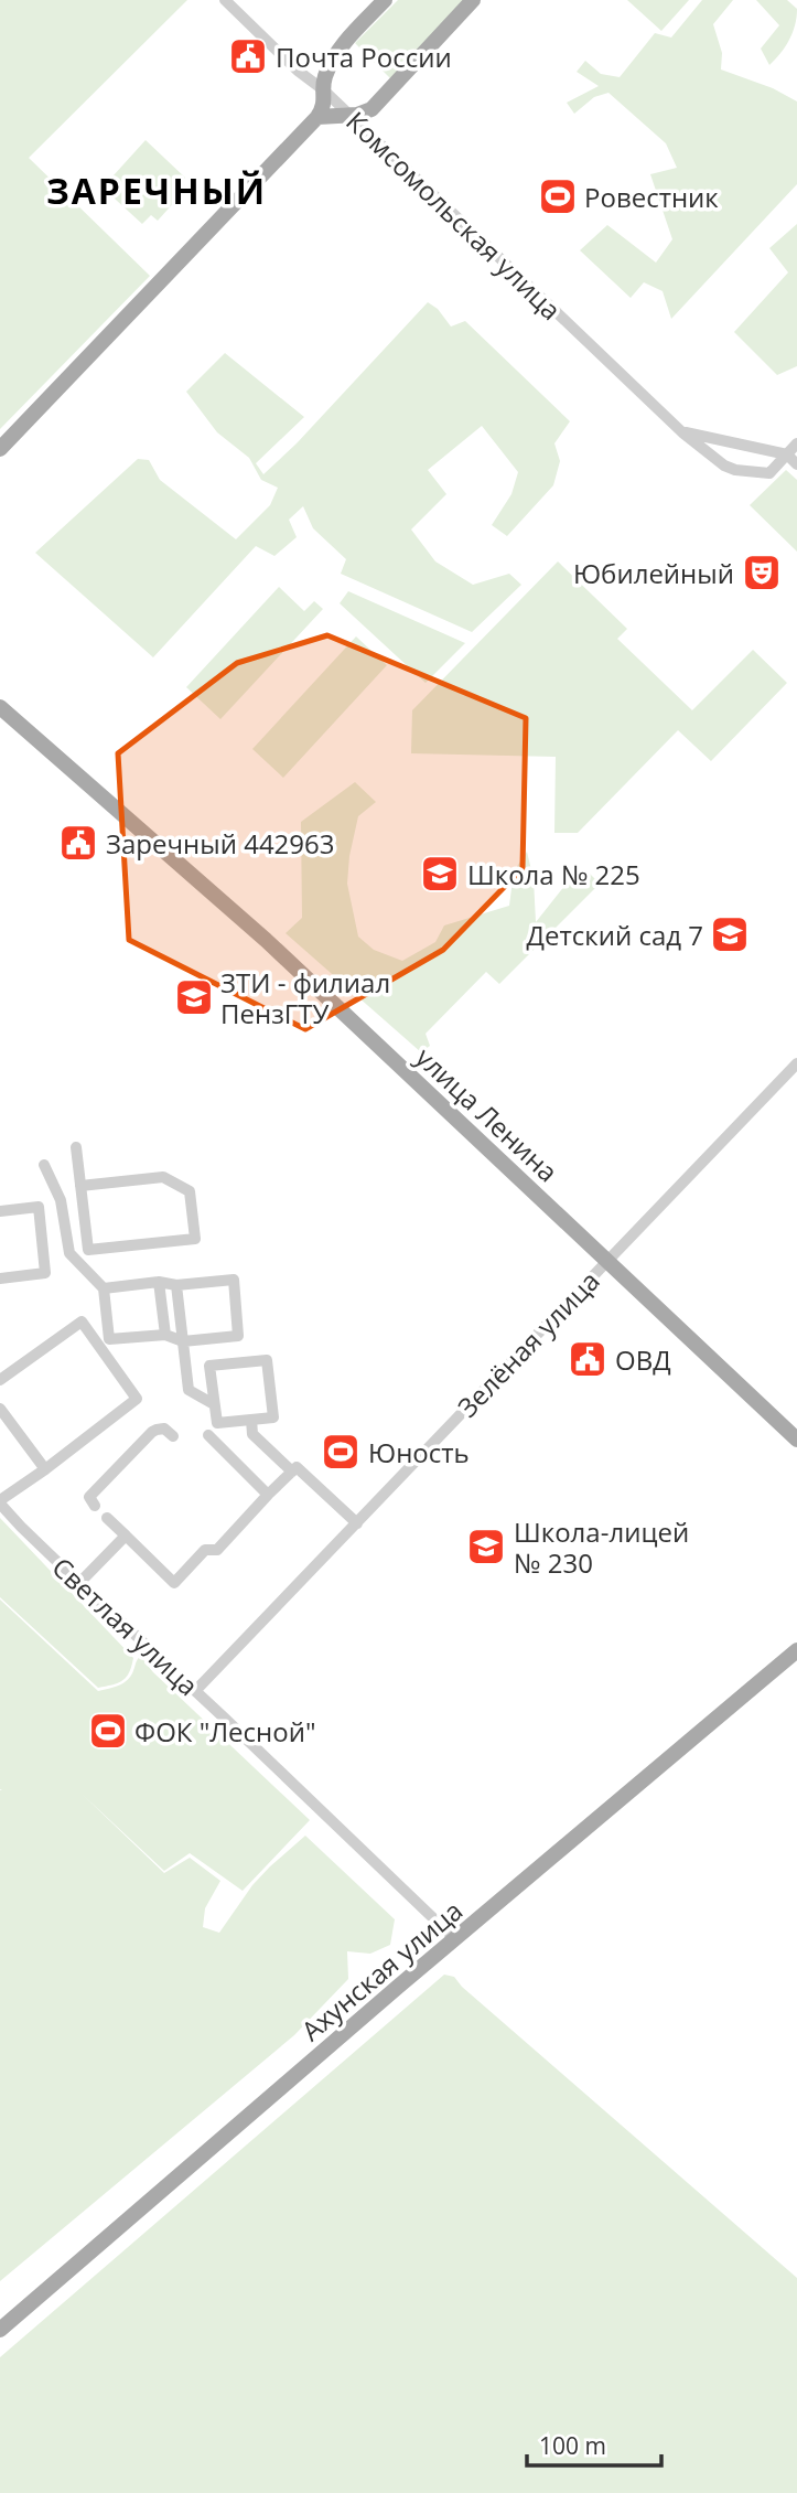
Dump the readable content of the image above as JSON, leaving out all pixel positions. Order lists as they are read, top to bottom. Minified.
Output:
{"streets":{"main road":["улица Ленина","Ахунская улица"],"street":["Комсомольская улица","Зелёная улица","Светлая улица"]},"crossings":[["улица Ленина","Зелёная улица"],["Зелёная улица","Светлая улица"],["Светлая улица","Ахунская улица"]],"districts":["ЗАРЕЧНЫЙ"],"places":{"public building":["Почта России","Заречный 442963","ОВД"],"sports":["Ровестник","Юность","ФОК \"Лесной\""],"theatre":["Юбилейный"],"school or university":["Школа № 225","Детский сад 7","ЗТИ - филиал ПензГТУ","Школа-лицей № 230"]},"scale_bar":"100 m"}
